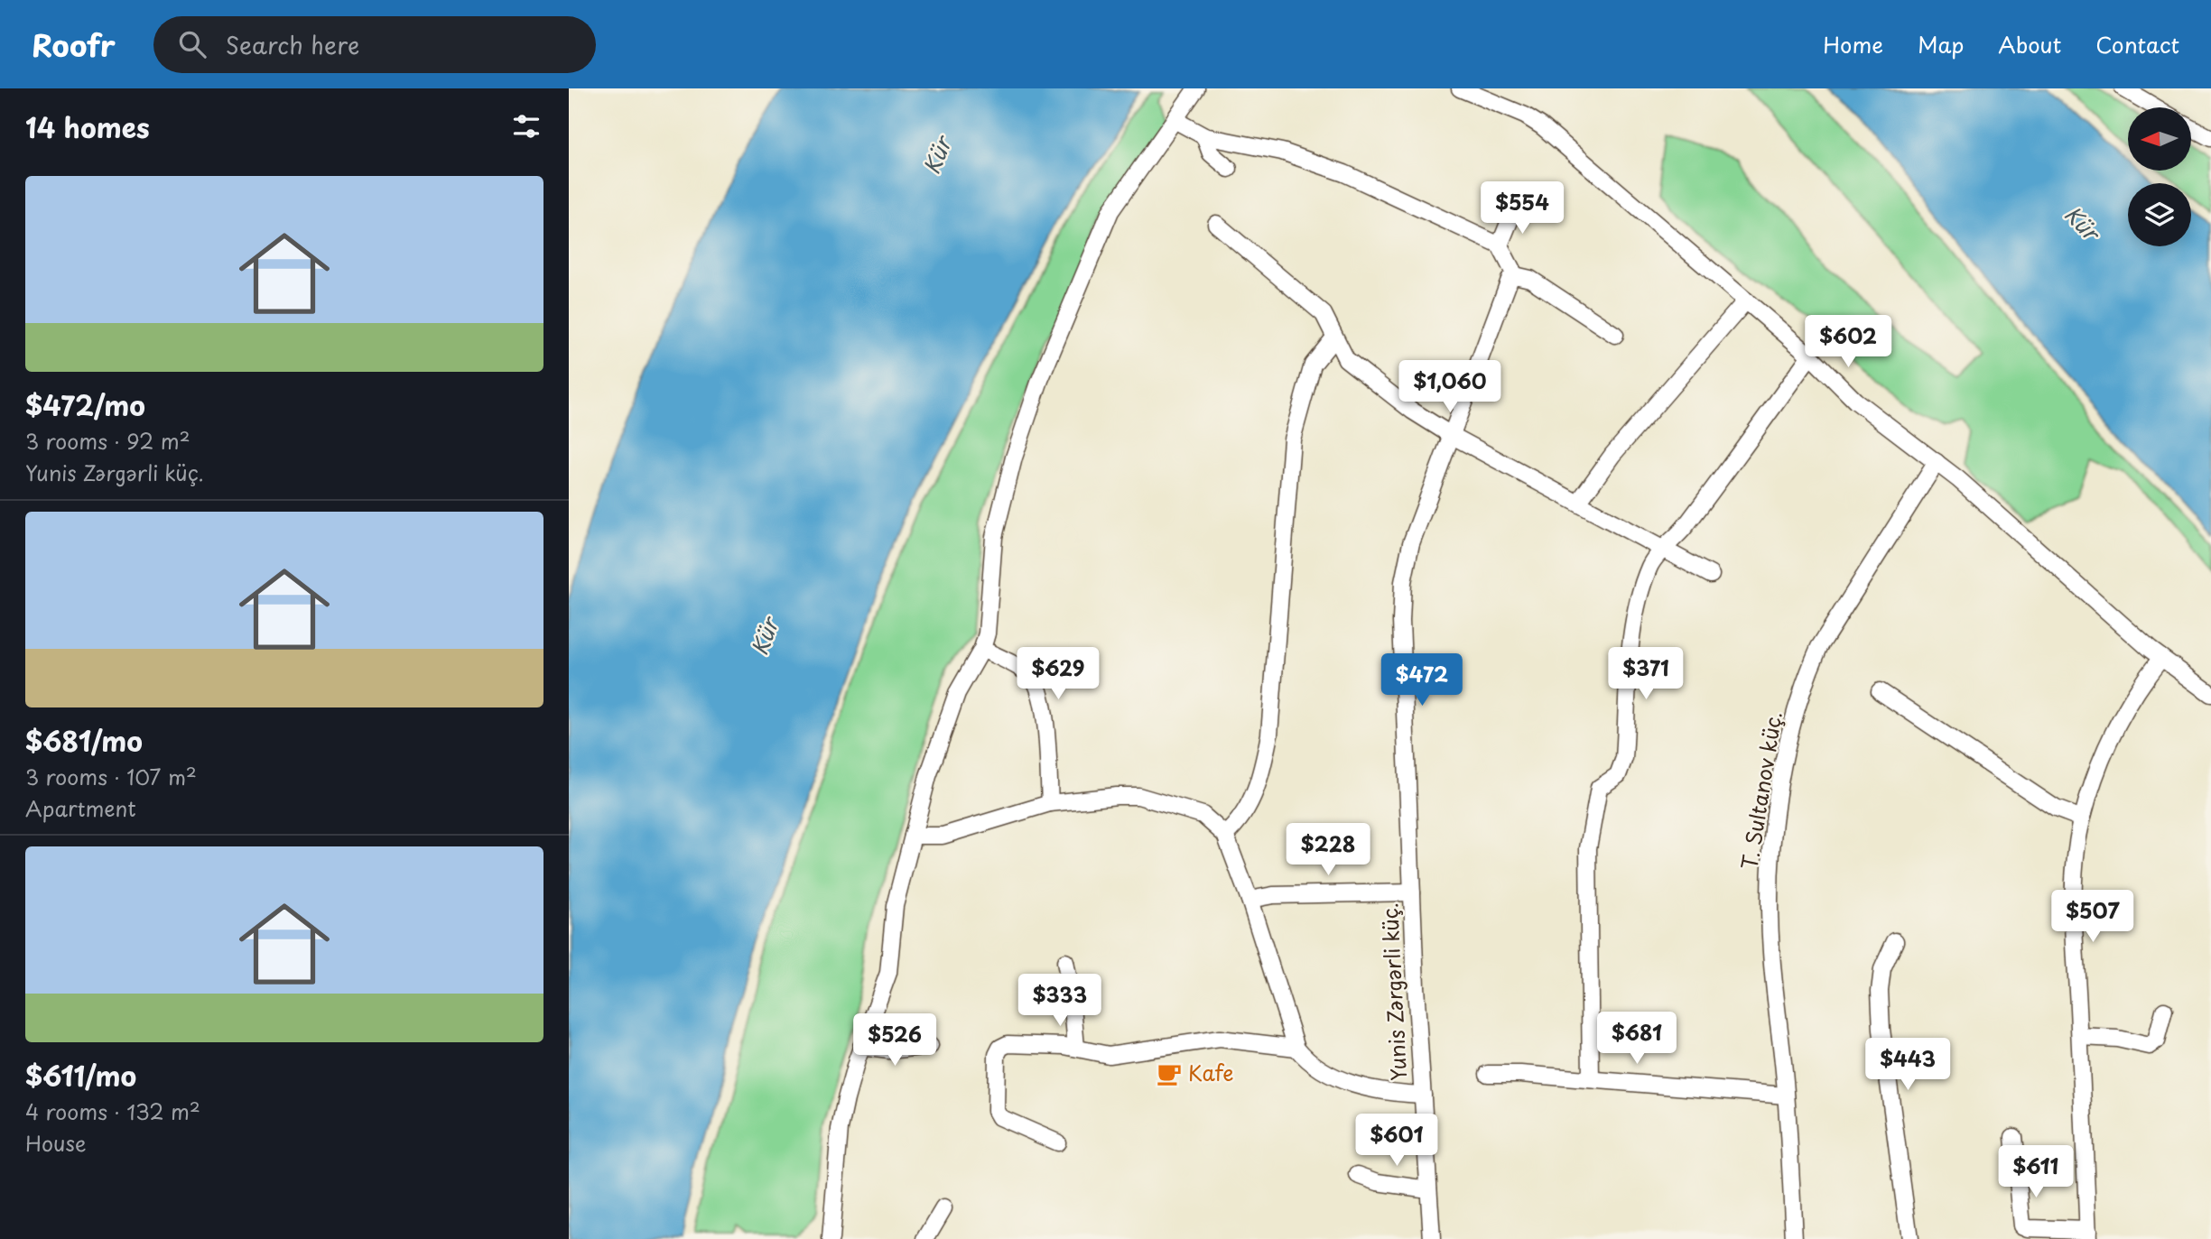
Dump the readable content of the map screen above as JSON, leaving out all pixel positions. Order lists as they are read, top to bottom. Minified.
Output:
{"streets":{"street":["T. Sultanov küç.","Yunis Zərgərli küç."]},"water":["Kür"],"places":{"cafe":["Kafe"]},"north":"left","page":{"header":"Roofr","search":"Search here","nav":["Home","Map","About","Contact"],"heading":"14 homes","list":[{"name":"$472/mo","note":"3 rooms · 92 m² · Yunis Zərgərli küç."},{"name":"$681/mo","note":"3 rooms · 107 m² · Apartment"},{"name":"$611/mo","note":"4 rooms · 132 m² · House"}],"price":["$554","$602","$1,060","$629","$371","$472","$228","$507","$333","$681","$526","$443","$601","$611"]}}
